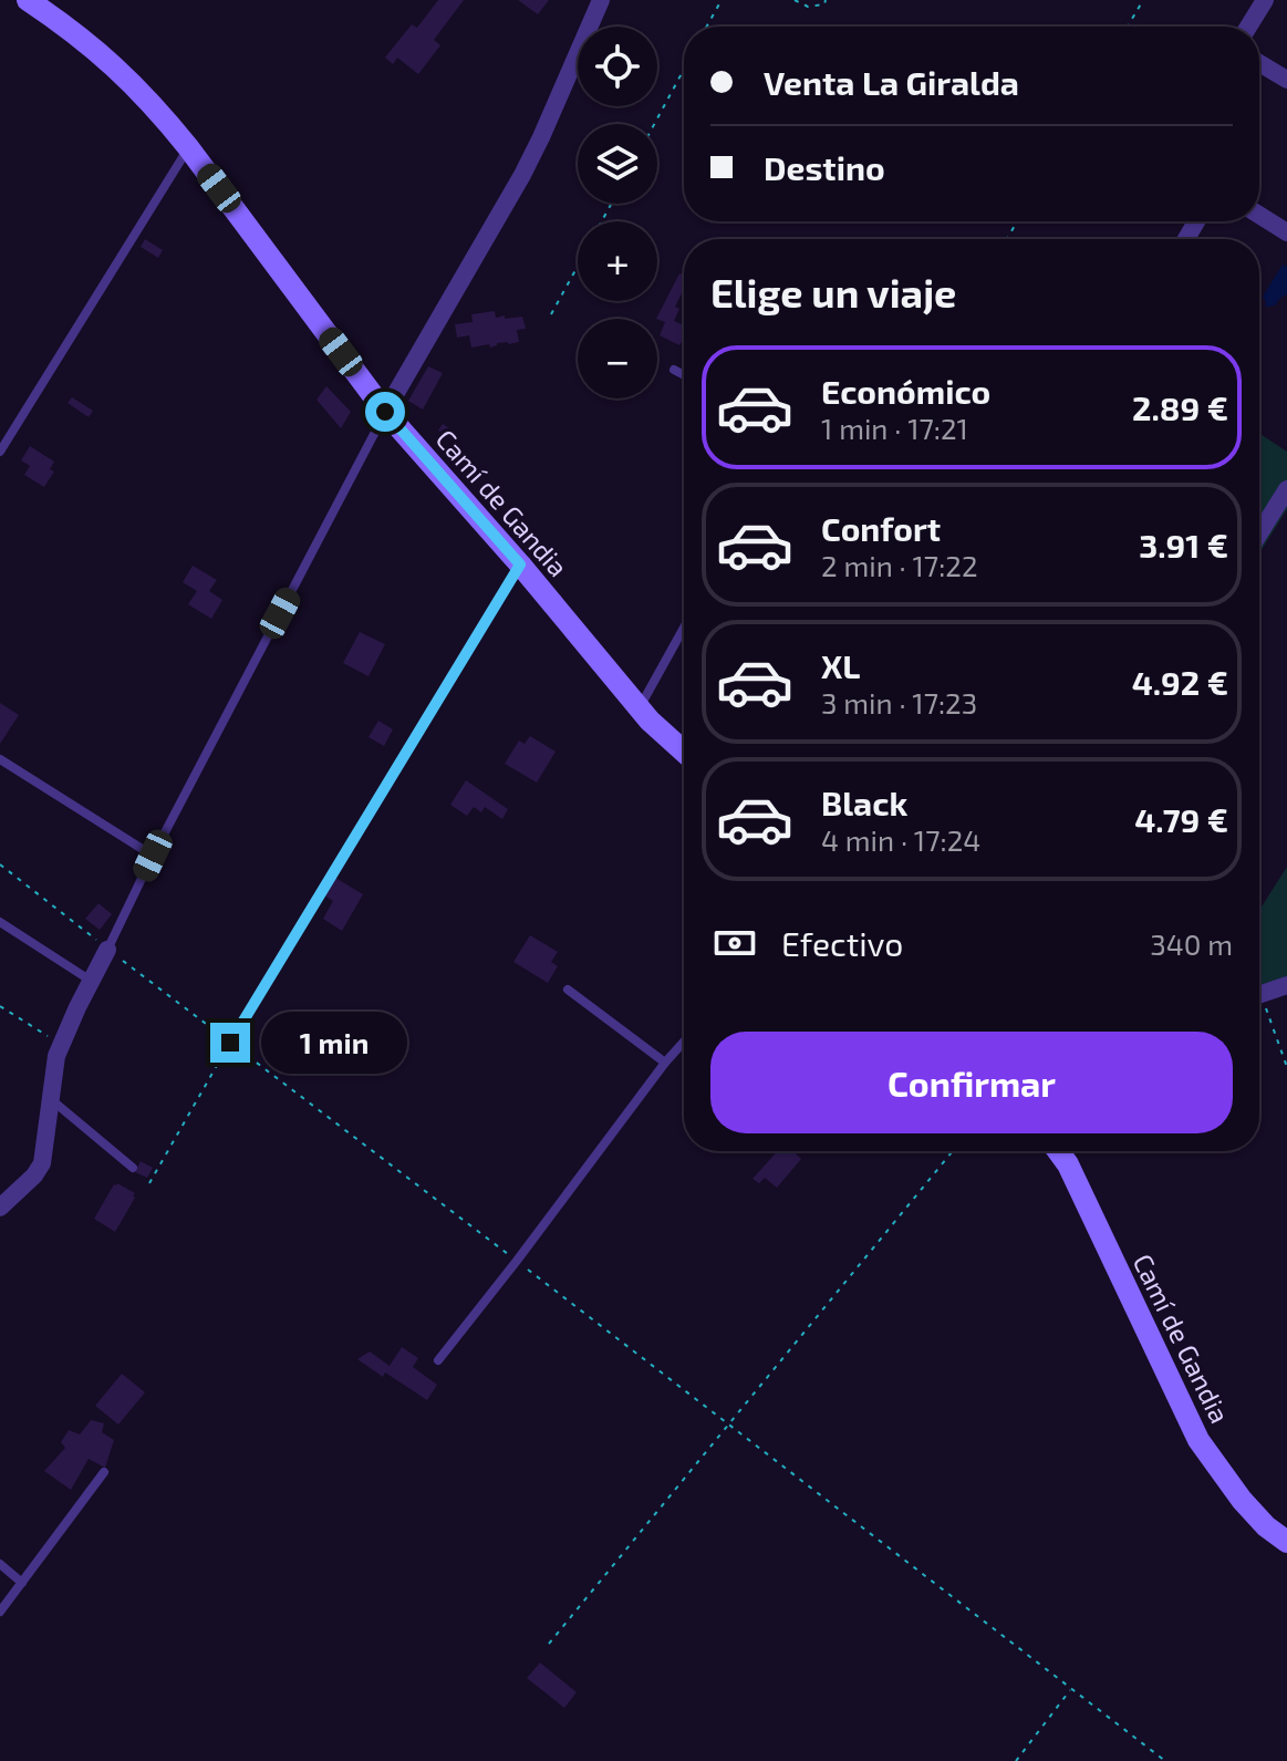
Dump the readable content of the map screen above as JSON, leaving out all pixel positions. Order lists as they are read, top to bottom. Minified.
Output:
{"streets":{"main road":["Camí de Gandia"]},"page":{"map_buttons":["+","−"],"banner":["Venta La Giralda","Destino"],"heading":"Elige un viaje","list":[{"name":"Económico","note":"1 min · 17:21","value":"2.89 €"},{"name":"Confort","note":"2 min · 17:22","value":"3.91 €"},{"name":"XL","note":"3 min · 17:23","value":"4.92 €"},{"name":"Black","note":"4 min · 17:24","value":"4.79 €"}],"pay":["Efectivo","340 m"],"bubble":"1 min","buttons":"Confirmar"}}
